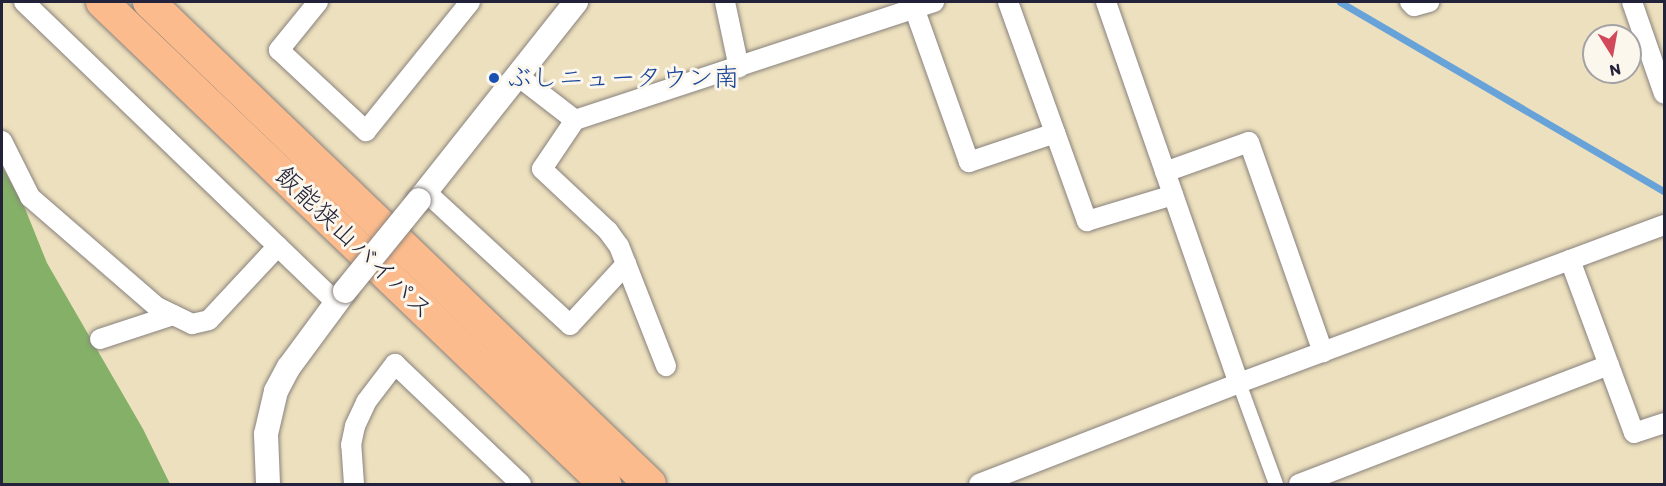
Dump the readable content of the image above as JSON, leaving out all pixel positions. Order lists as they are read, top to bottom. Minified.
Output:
{"streets":{"highway":["飯能狭山バイパス"]},"places":["ぶしニュータウン南"],"north":"bottom"}
